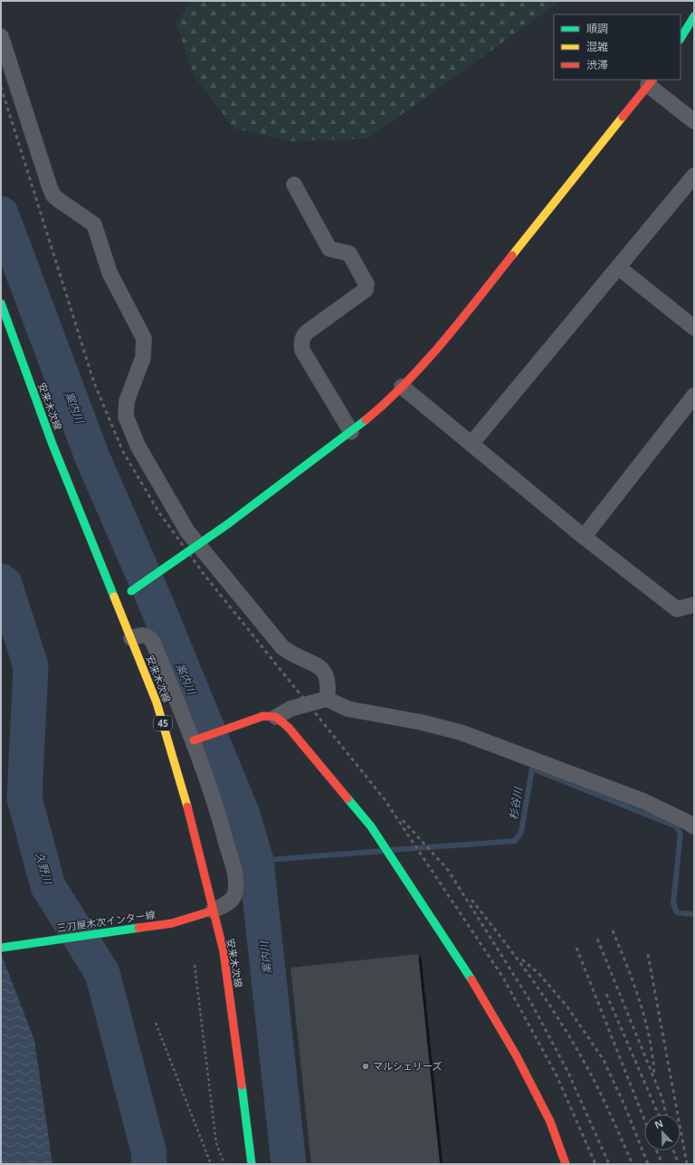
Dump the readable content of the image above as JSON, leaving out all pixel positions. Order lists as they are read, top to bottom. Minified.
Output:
{"streets":{"street":["安来木次線","45","三刀屋木次インター線"]},"crossings":[["安来木次線","三刀屋木次インター線"]],"water":["案内川","杉谷川","久野川"],"places":["マルシェリーズ"],"legend":["順調","混雑","渋滞"],"north":"top left"}
